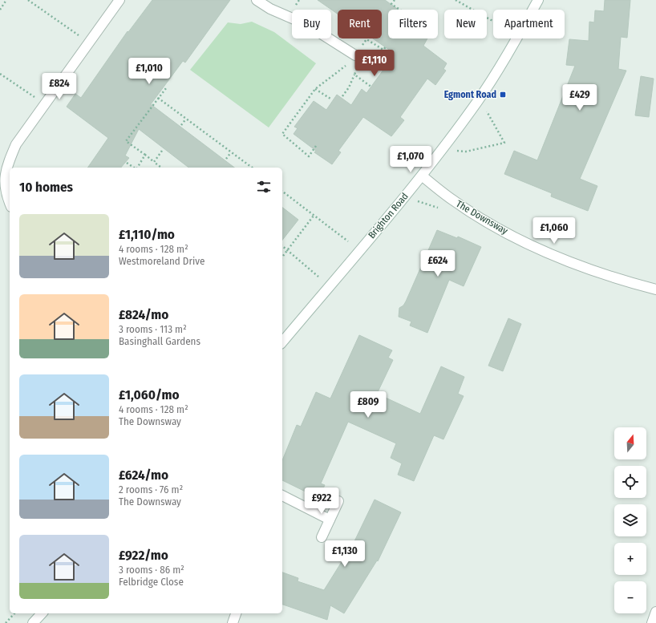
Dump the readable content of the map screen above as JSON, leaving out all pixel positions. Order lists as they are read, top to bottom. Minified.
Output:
{"streets":{"street":["Brighton Road","The Downsway"]},"crossings":[["Brighton Road","The Downsway"]],"places":{"transit":["Egmont Road"]},"north":"top","page":{"chip":["Buy","Rent","Filters","New","Apartment"],"price":["£1,110","£1,010","£824","£429","£1,070","£1,060","£624","£809","£922","£1,130"],"heading":"10 homes","list":[{"name":"£1,110/mo","note":"4 rooms · 128 m² · Westmoreland Drive"},{"name":"£824/mo","note":"3 rooms · 113 m² · Basinghall Gardens"},{"name":"£1,060/mo","note":"4 rooms · 128 m² · The Downsway"},{"name":"£624/mo","note":"2 rooms · 76 m² · The Downsway"},{"name":"£922/mo","note":"3 rooms · 86 m² · Felbridge Close"}],"map_buttons":["+","−"]}}
